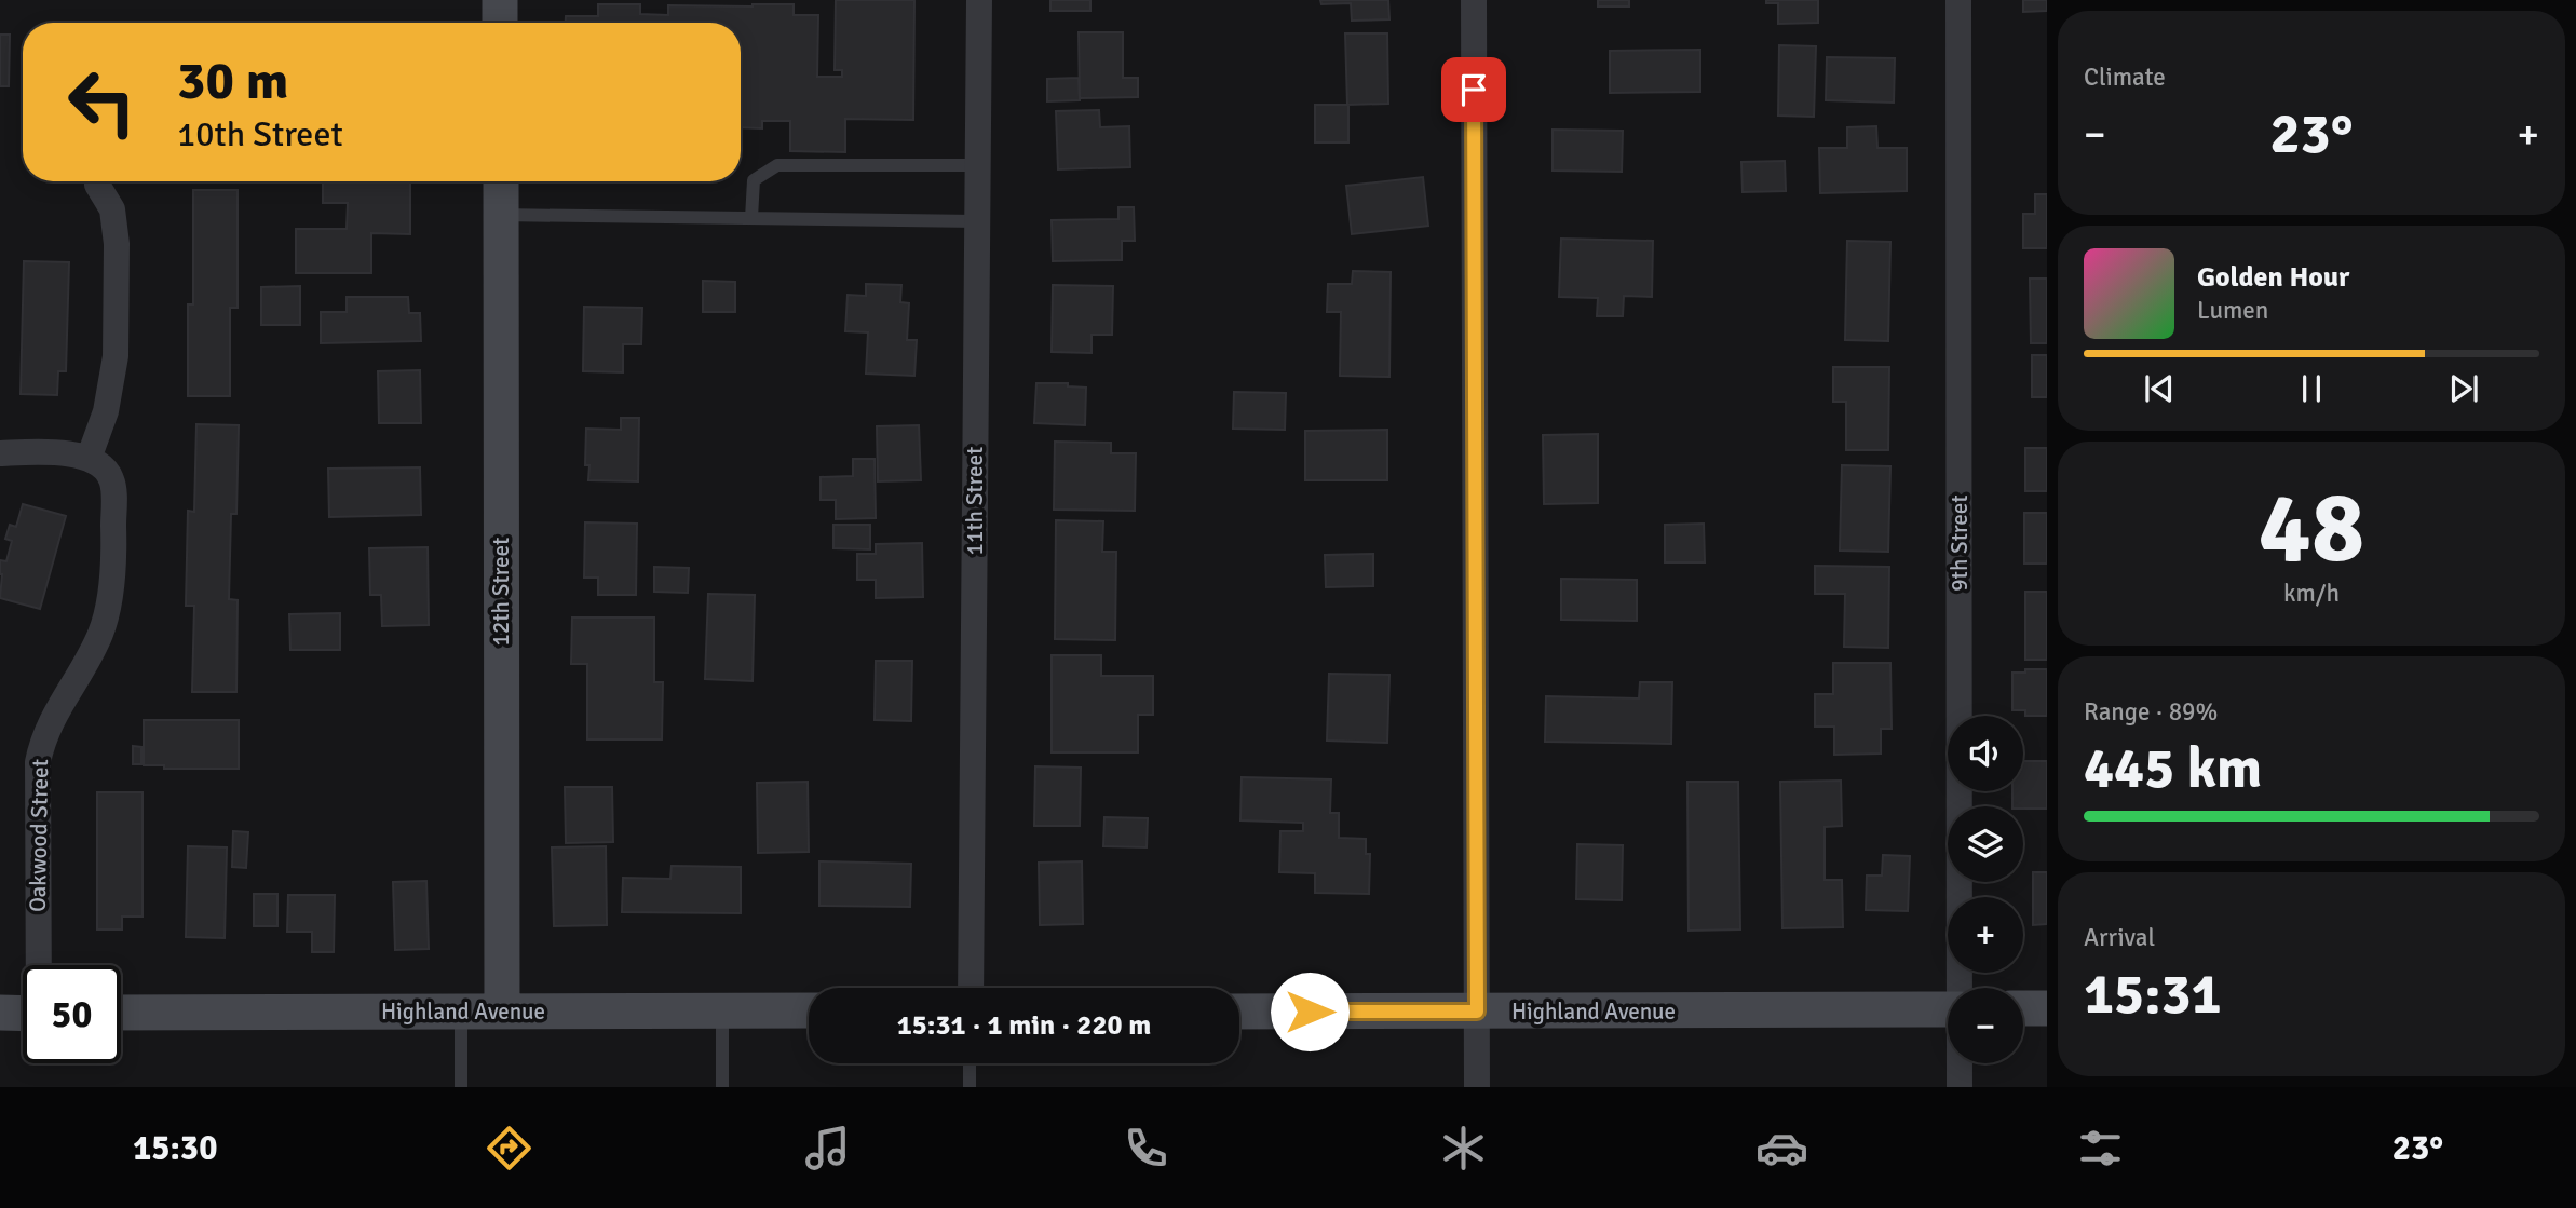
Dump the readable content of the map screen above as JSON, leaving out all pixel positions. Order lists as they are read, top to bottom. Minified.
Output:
{"streets":{"main road":["12th Street","Highland Avenue"],"street":["11th Street","9th Street","Oakwood Street"]},"crossings":[["12th Street","Highland Avenue"]],"page":{"tile":["Climate",["48","km/h"],["Range · 89%","445 km"],["Arrival","15:31"]],"turn":["30 m","10th Street"],"heat":["−","23°","+"],"song":["Golden Hour","Lumen"],"map_buttons":["+","−"],"limit":"50","trip":"15:31 · 1 min · 220 m","tabs":["15:30","23°"]}}
